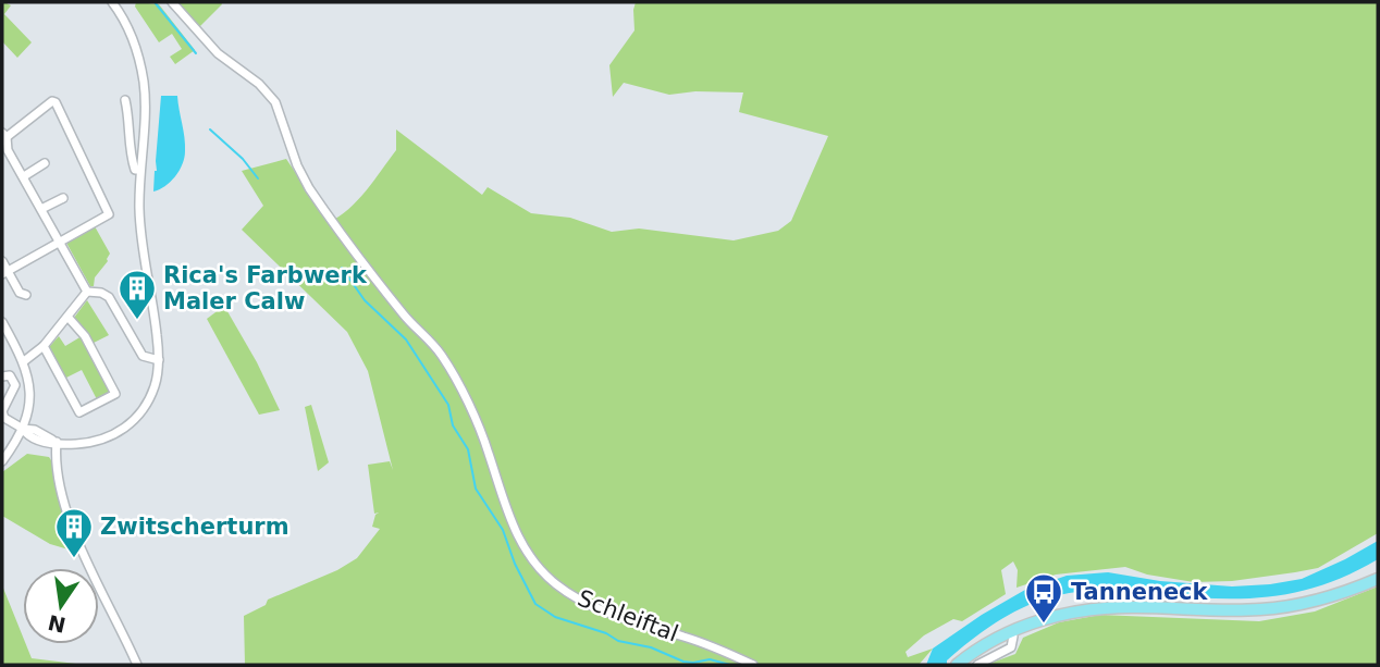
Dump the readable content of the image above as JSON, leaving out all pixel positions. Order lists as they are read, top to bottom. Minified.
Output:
{"streets":{"street":["Schleiftal"]},"places":{"building":["Rica's Farbwerk Maler Calw","Zwitscherturm"],"bus stop":["Tanneneck"]},"north":"bottom"}
